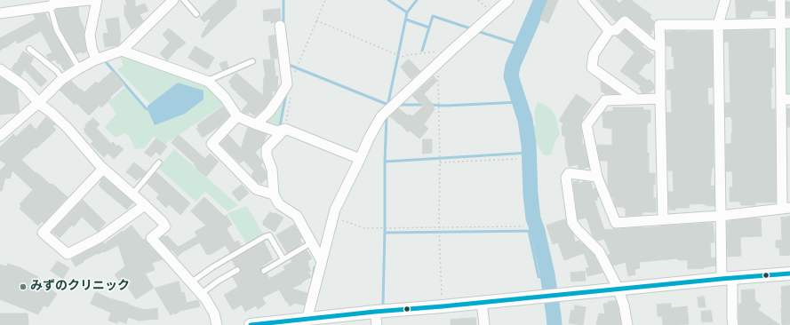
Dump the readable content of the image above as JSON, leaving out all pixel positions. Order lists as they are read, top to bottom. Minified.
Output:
{"places":["みずのクリニック"]}
